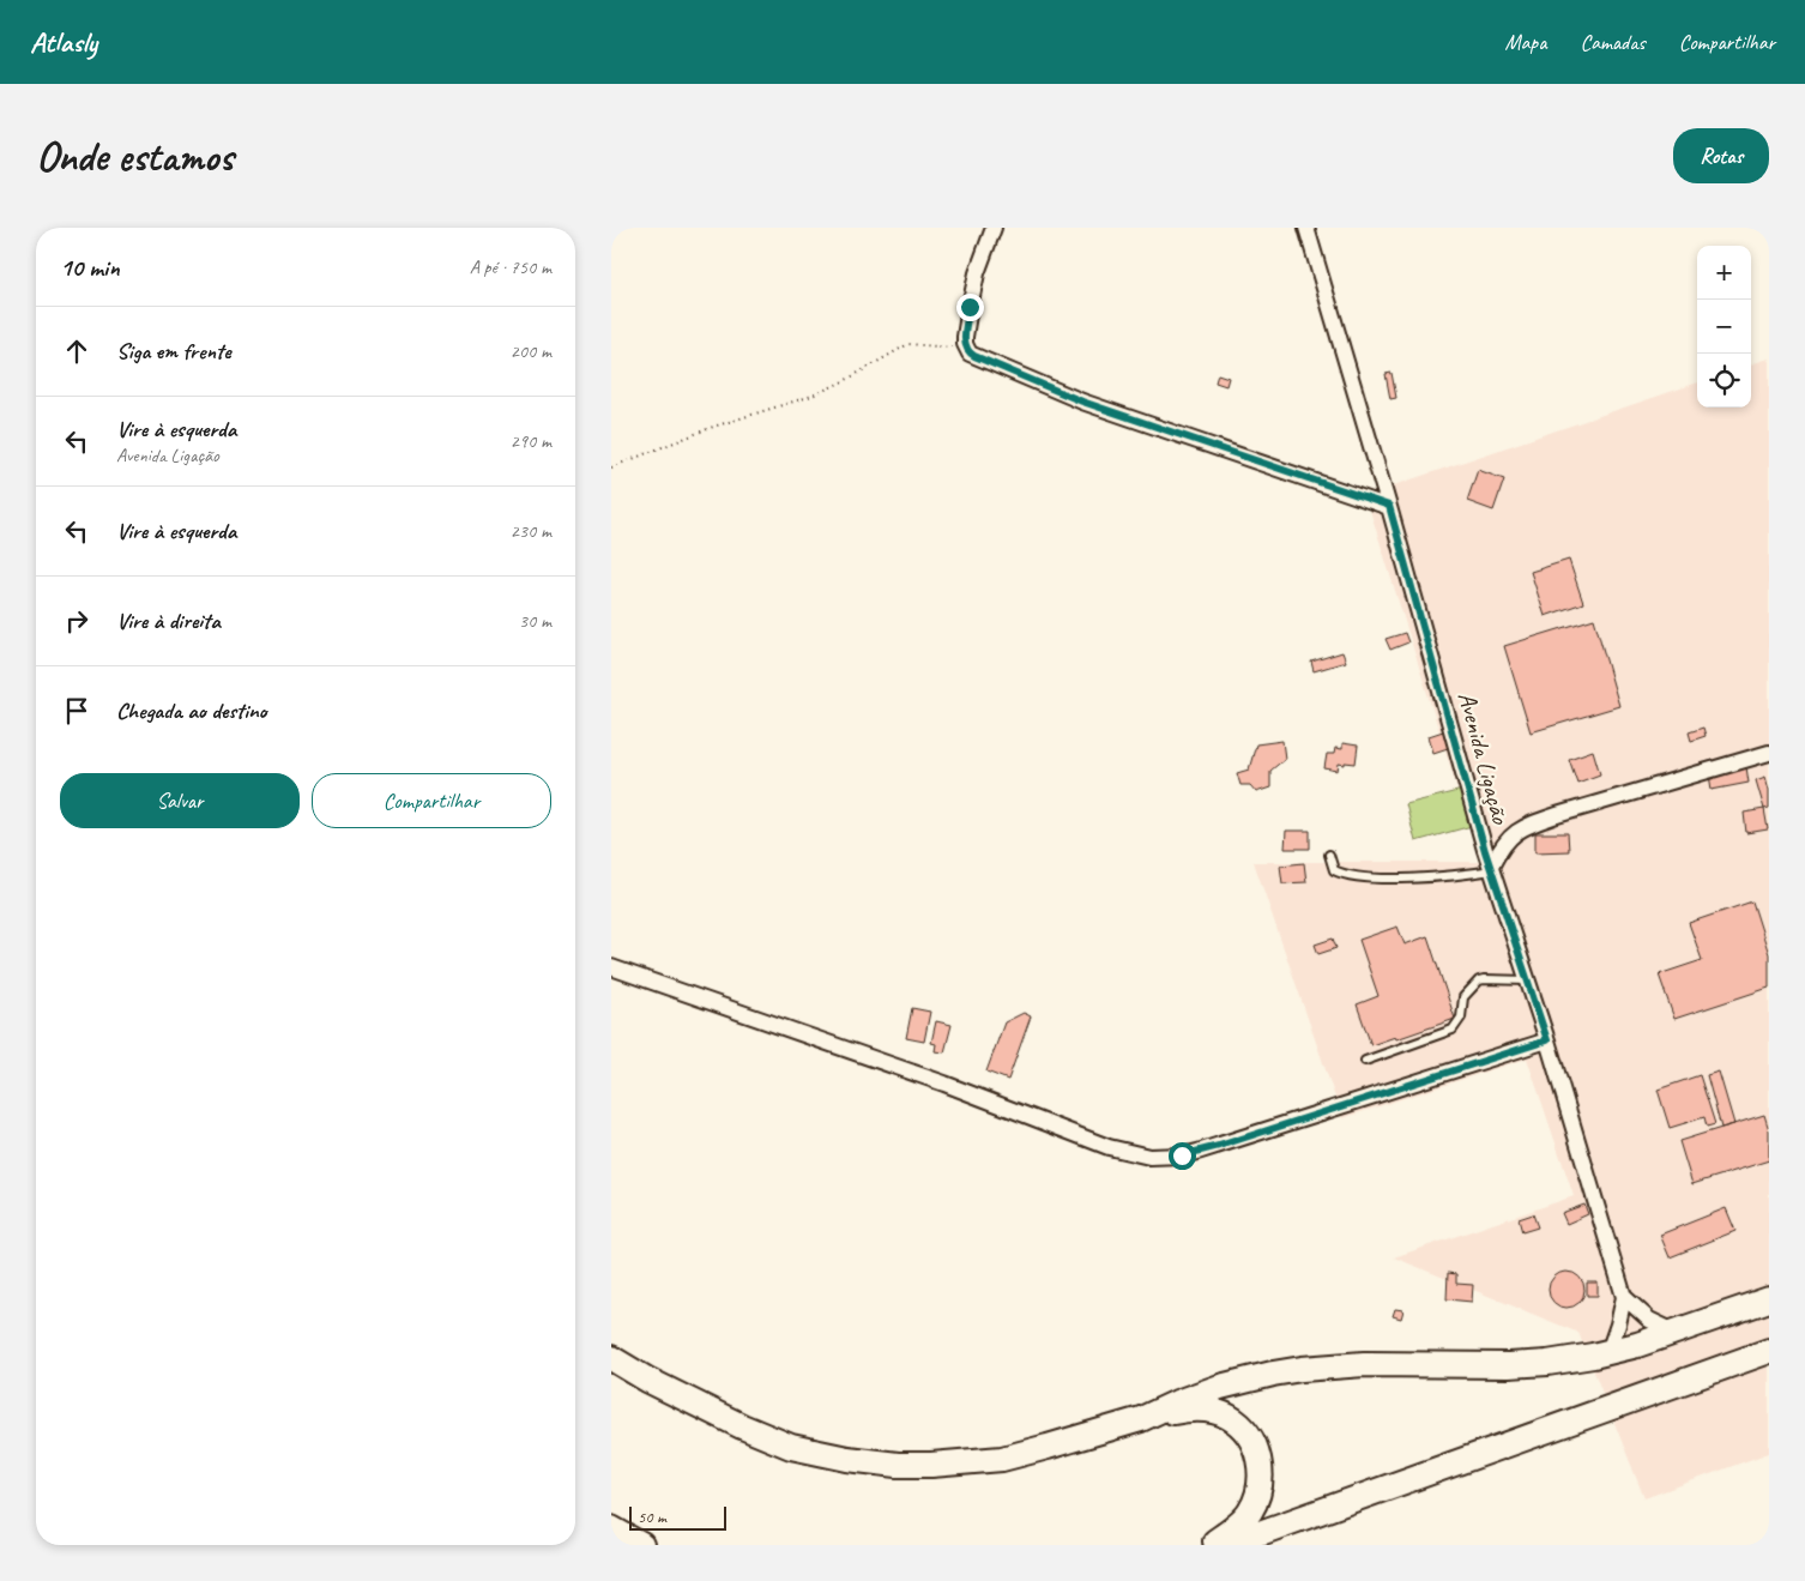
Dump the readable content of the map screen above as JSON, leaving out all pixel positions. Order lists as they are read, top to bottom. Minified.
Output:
{"streets":{"street":["Avenida Ligação"]},"scale_bar":"50 m","page":{"header":"Atlasly","nav":["Mapa","Camadas","Compartilhar"],"buttons":["Rotas",["Salvar","Compartilhar"]],"title":"Onde estamos","heading":["10 min","A pé · 750 m"],"map_buttons":["+","−"],"list":[["Siga em frente","200 m"],["Vire à esquerda","Avenida Ligação","290 m"],["Vire à esquerda","230 m"],["Vire à direita","30 m"],"Chegada ao destino"],"scale":"50 m"}}
